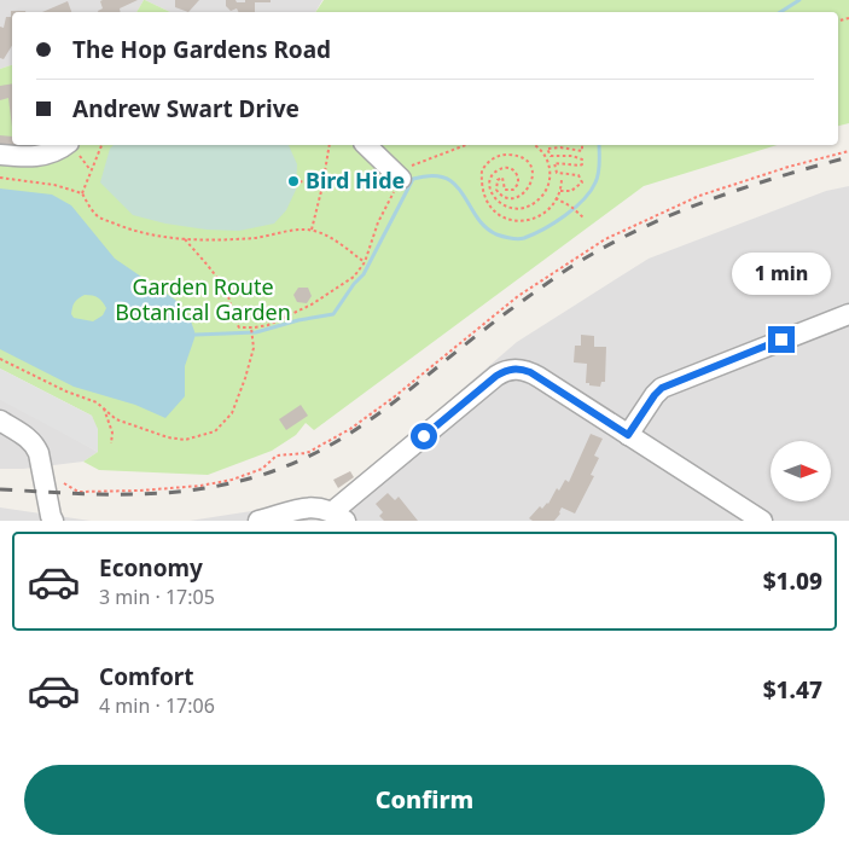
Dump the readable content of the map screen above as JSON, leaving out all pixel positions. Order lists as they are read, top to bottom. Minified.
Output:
{"parks":["Garden Route Botanical Garden"],"places":["Bird Hide"],"north":"right","page":{"banner":["The Hop Gardens Road","Andrew Swart Drive"],"bubble":"1 min","list":[{"name":"Economy","note":"3 min · 17:05","value":"$1.09"},{"name":"Comfort","note":"4 min · 17:06","value":"$1.47"}],"buttons":"Confirm"}}
